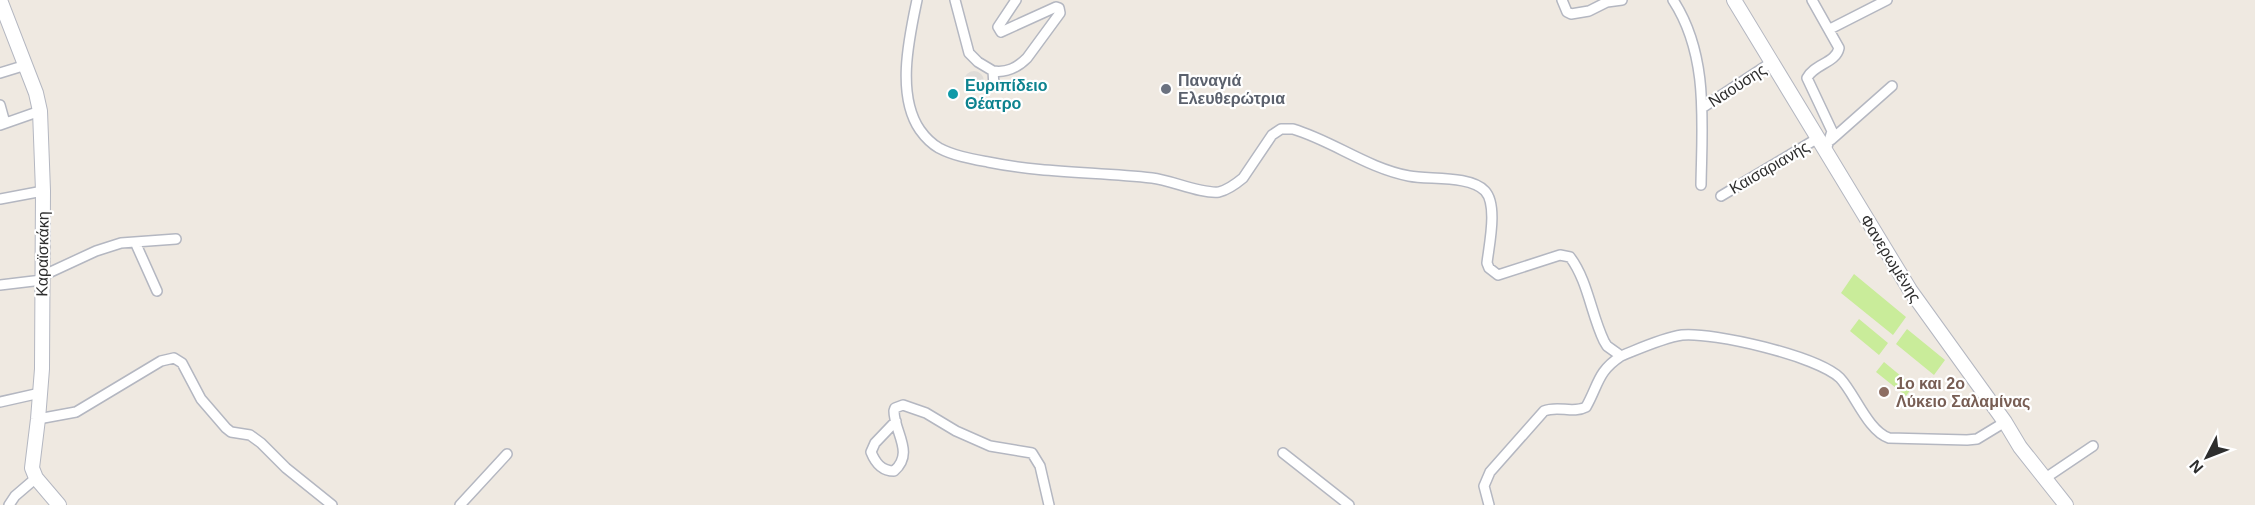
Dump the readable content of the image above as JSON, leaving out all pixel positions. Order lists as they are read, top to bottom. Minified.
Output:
{"streets":{"main road":["Καραϊσκάκη","Φανερωμένης"],"street":["Ναούσης","Καισαριανής"]},"crossings":[["Ναούσης","Φανερωμένης"],["Καισαριανής","Φανερωμένης"]],"places":["Παναγιά Ελευθερώτρια","Ευριπίδειο Θέατρο","1ο και 2ο Λύκειο Σαλαμίνας"],"north":"bottom left"}
